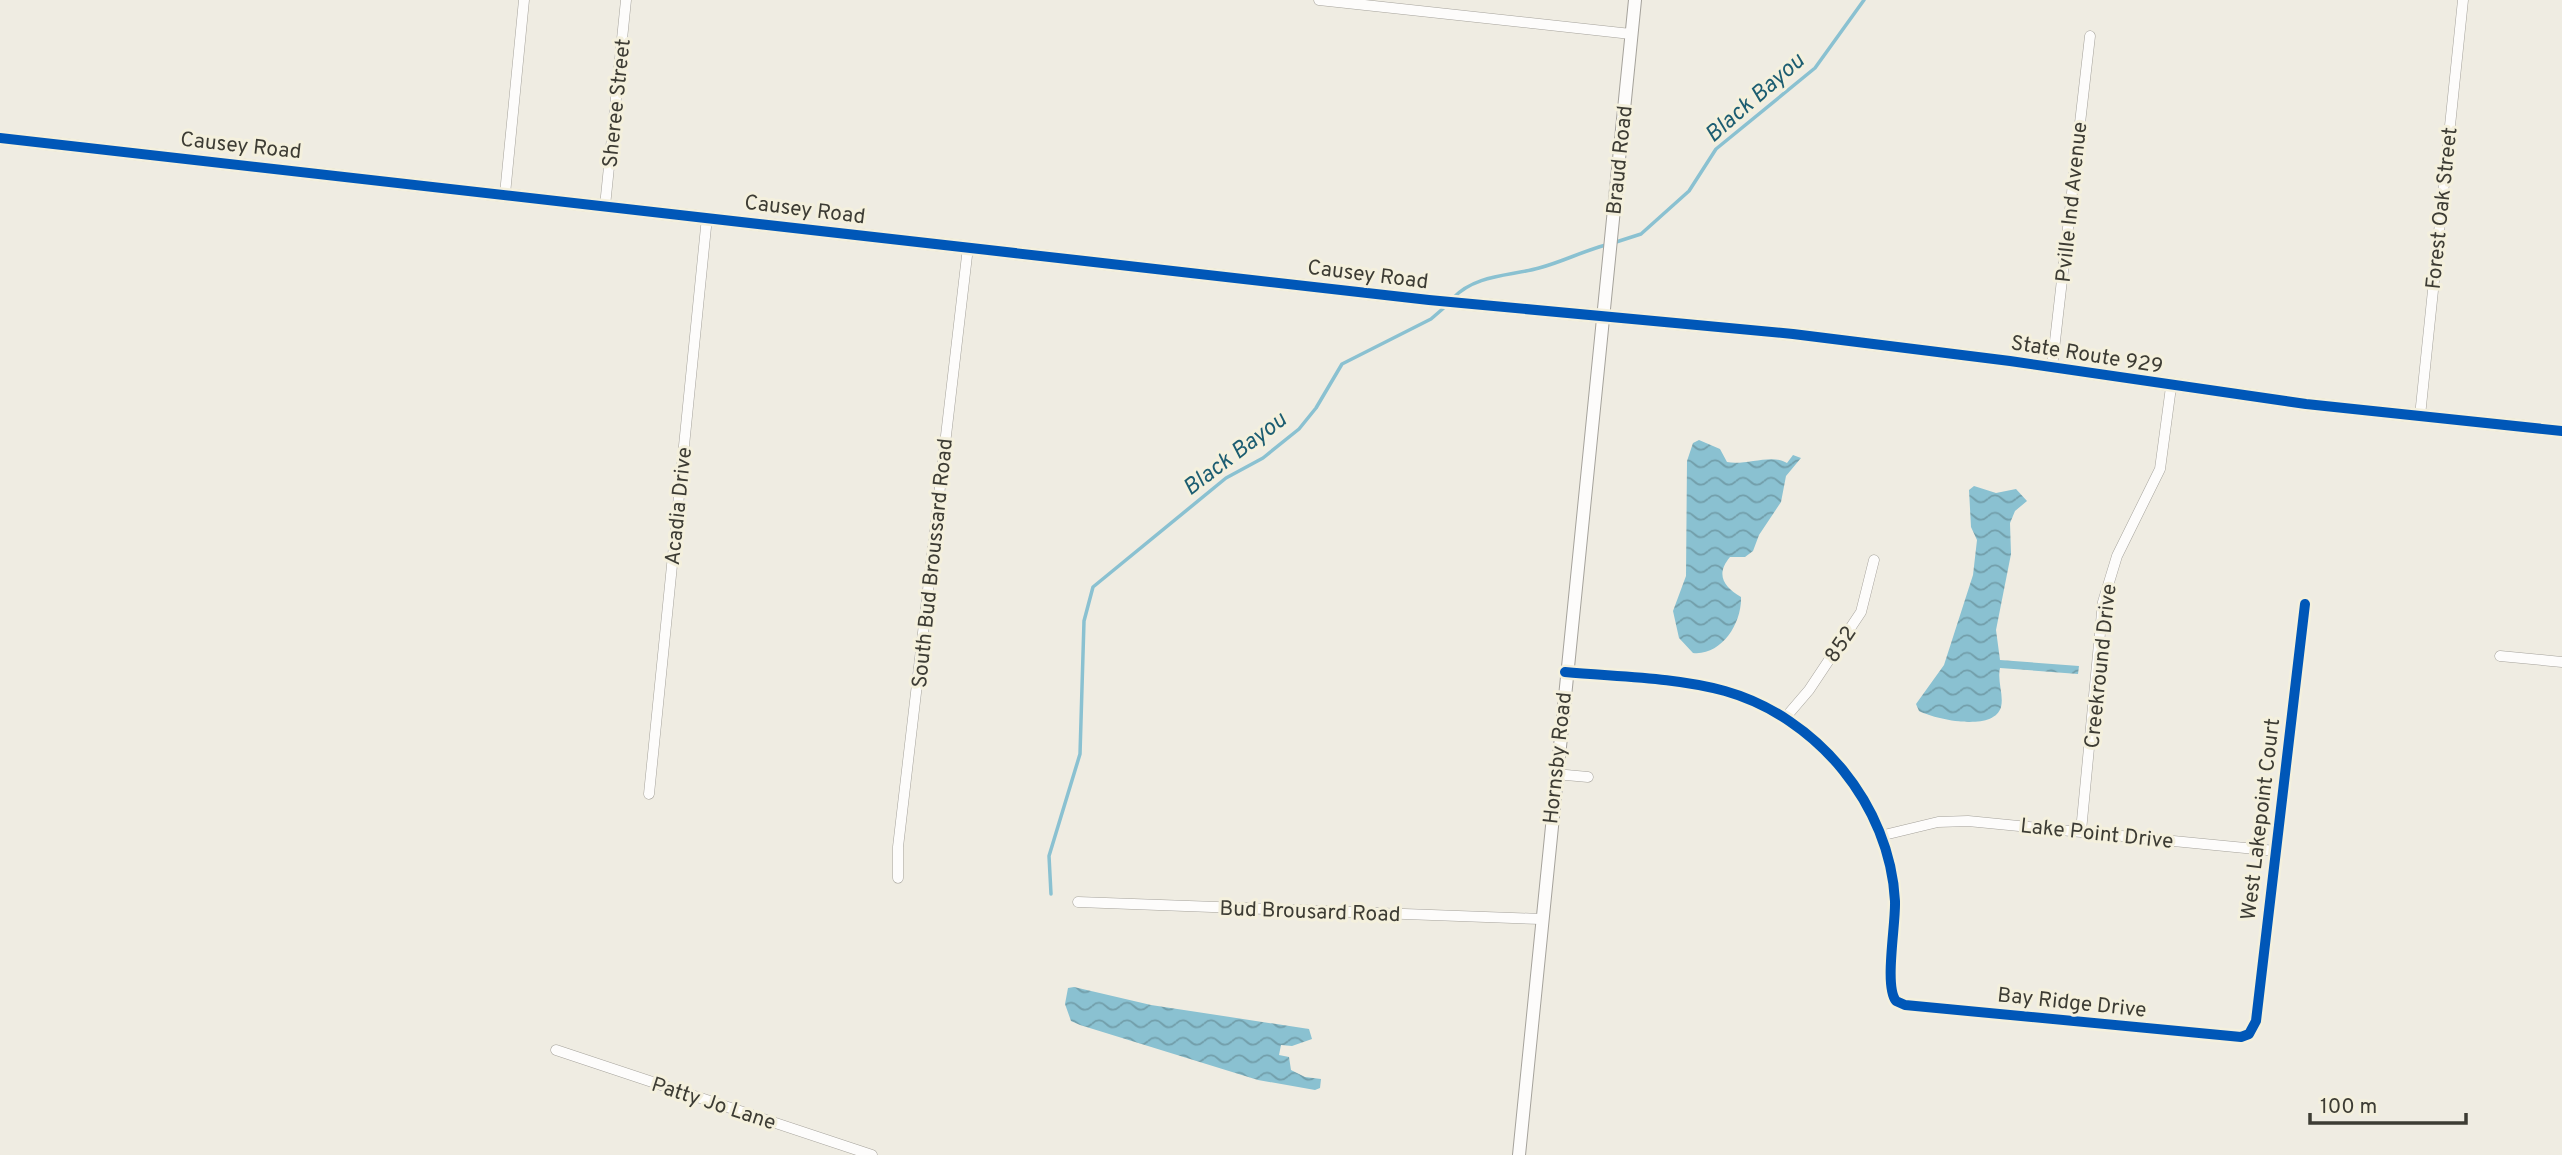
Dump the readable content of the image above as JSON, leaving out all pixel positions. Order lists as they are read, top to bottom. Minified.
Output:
{"streets":{"street":["Sheree Street","Causey Road","Braud Road","Pville Ind Avenue","Forest Oak Street","State Route 929","Acadia Drive","South Bud Broussard Road","852","Creekround Drive","Hornsby Road","West Lakepoint Court","Lake Point Drive","Bud Brousard Road","Bay Ridge Drive","Patty Jo Lane"]},"crossings":[["Sheree Street","Causey Road"],["Causey Road","Braud Road"],["Causey Road","State Route 929"],["Causey Road","Acadia Drive"],["Causey Road","South Bud Broussard Road"],["Causey Road","Hornsby Road"],["Braud Road","State Route 929"],["Braud Road","Hornsby Road"],["Pville Ind Avenue","State Route 929"],["Forest Oak Street","State Route 929"],["State Route 929","Creekround Drive"],["State Route 929","Hornsby Road"],["Creekround Drive","Lake Point Drive"],["Hornsby Road","Bud Brousard Road"],["West Lakepoint Court","Lake Point Drive"],["West Lakepoint Court","Bay Ridge Drive"],["Lake Point Drive","Bay Ridge Drive"]],"water":["Black Bayou"],"scale_bar":"100 m"}
